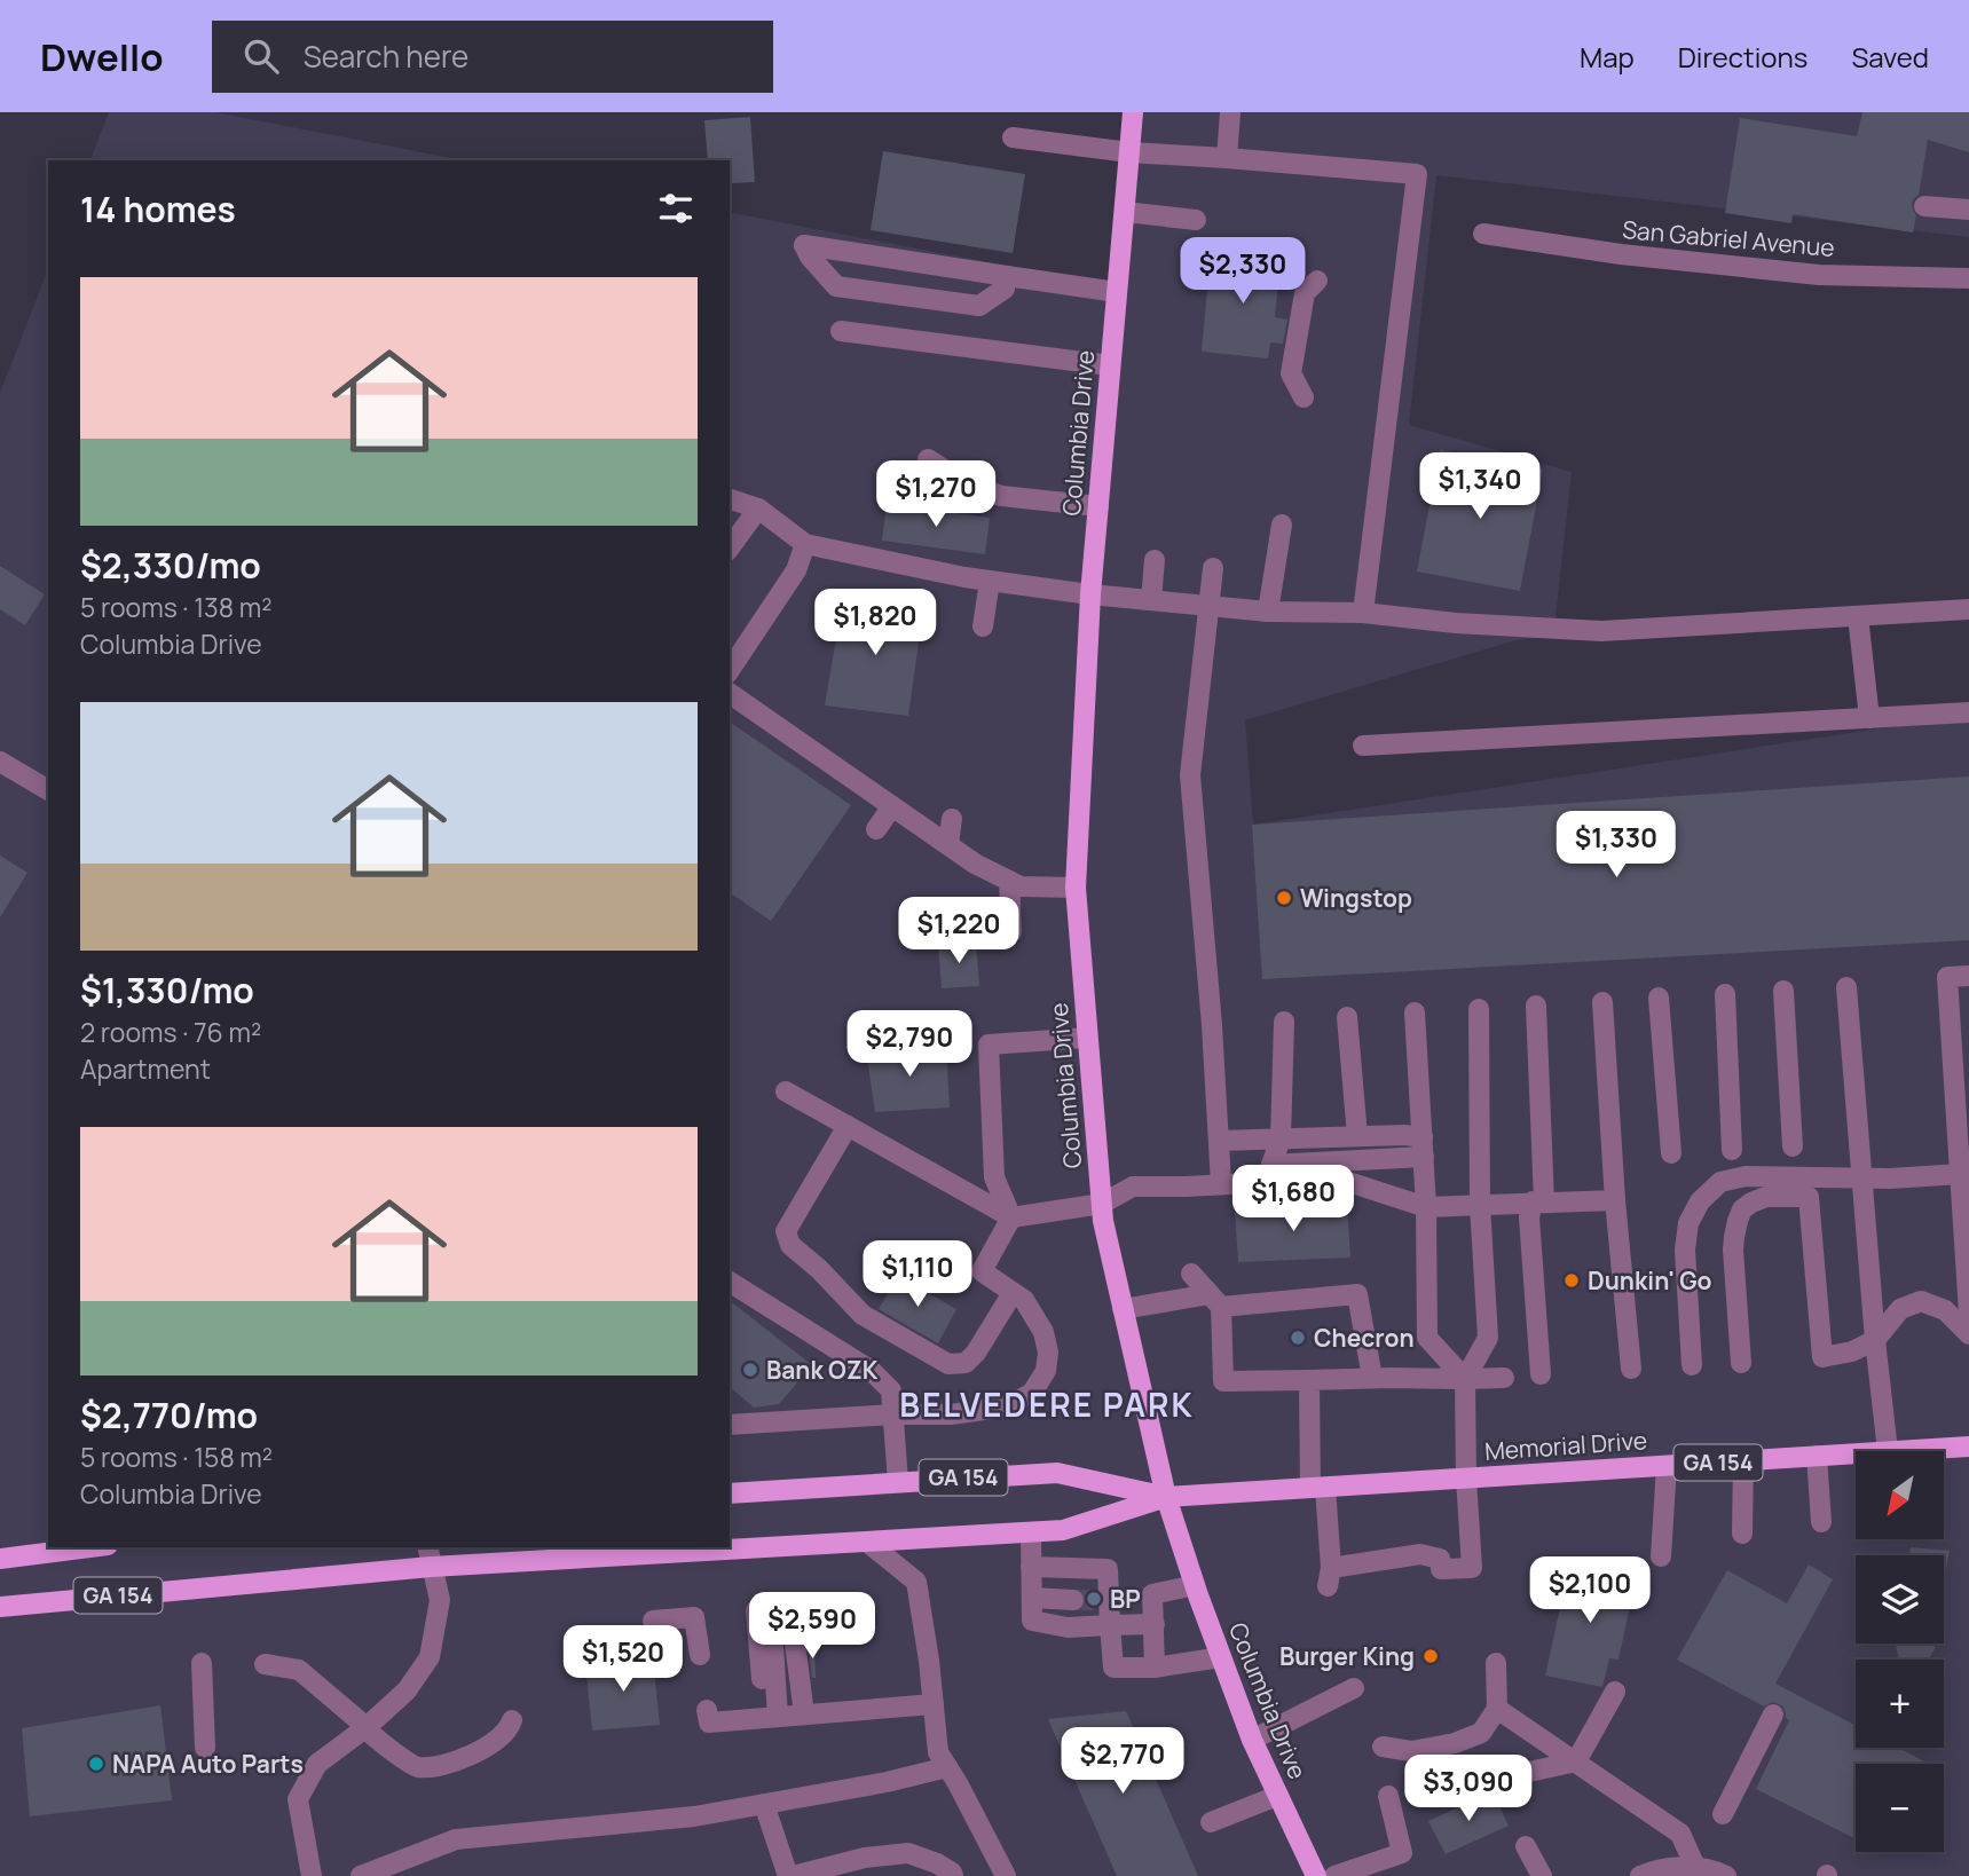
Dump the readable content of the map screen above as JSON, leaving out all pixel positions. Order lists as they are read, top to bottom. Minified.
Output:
{"streets":{"main road":["Columbia Drive","Memorial Drive","GA 154"],"street":["San Gabriel Avenue"]},"crossings":[["Columbia Drive","Memorial Drive"]],"districts":["BELVEDERE PARK"],"places":["Wingstop","Dunkin' Go","Checron","Bank OZK","BP","Burger King","NAPA Auto Parts"],"north":"bottom left","page":{"header":"Dwello","search":"Search here","nav":["Map","Directions","Saved"],"heading":"14 homes","price":["$2,330","$1,340","$1,270","$1,820","$1,330","$1,220","$2,790","$1,680","$1,110","$2,100","$2,590","$1,520","$2,770","$3,090"],"list":[{"name":"$2,330/mo","note":"5 rooms · 138 m² · Columbia Drive"},{"name":"$1,330/mo","note":"2 rooms · 76 m² · Apartment"},{"name":"$2,770/mo","note":"5 rooms · 158 m² · Columbia Drive"}],"map_buttons":["+","−"]}}
